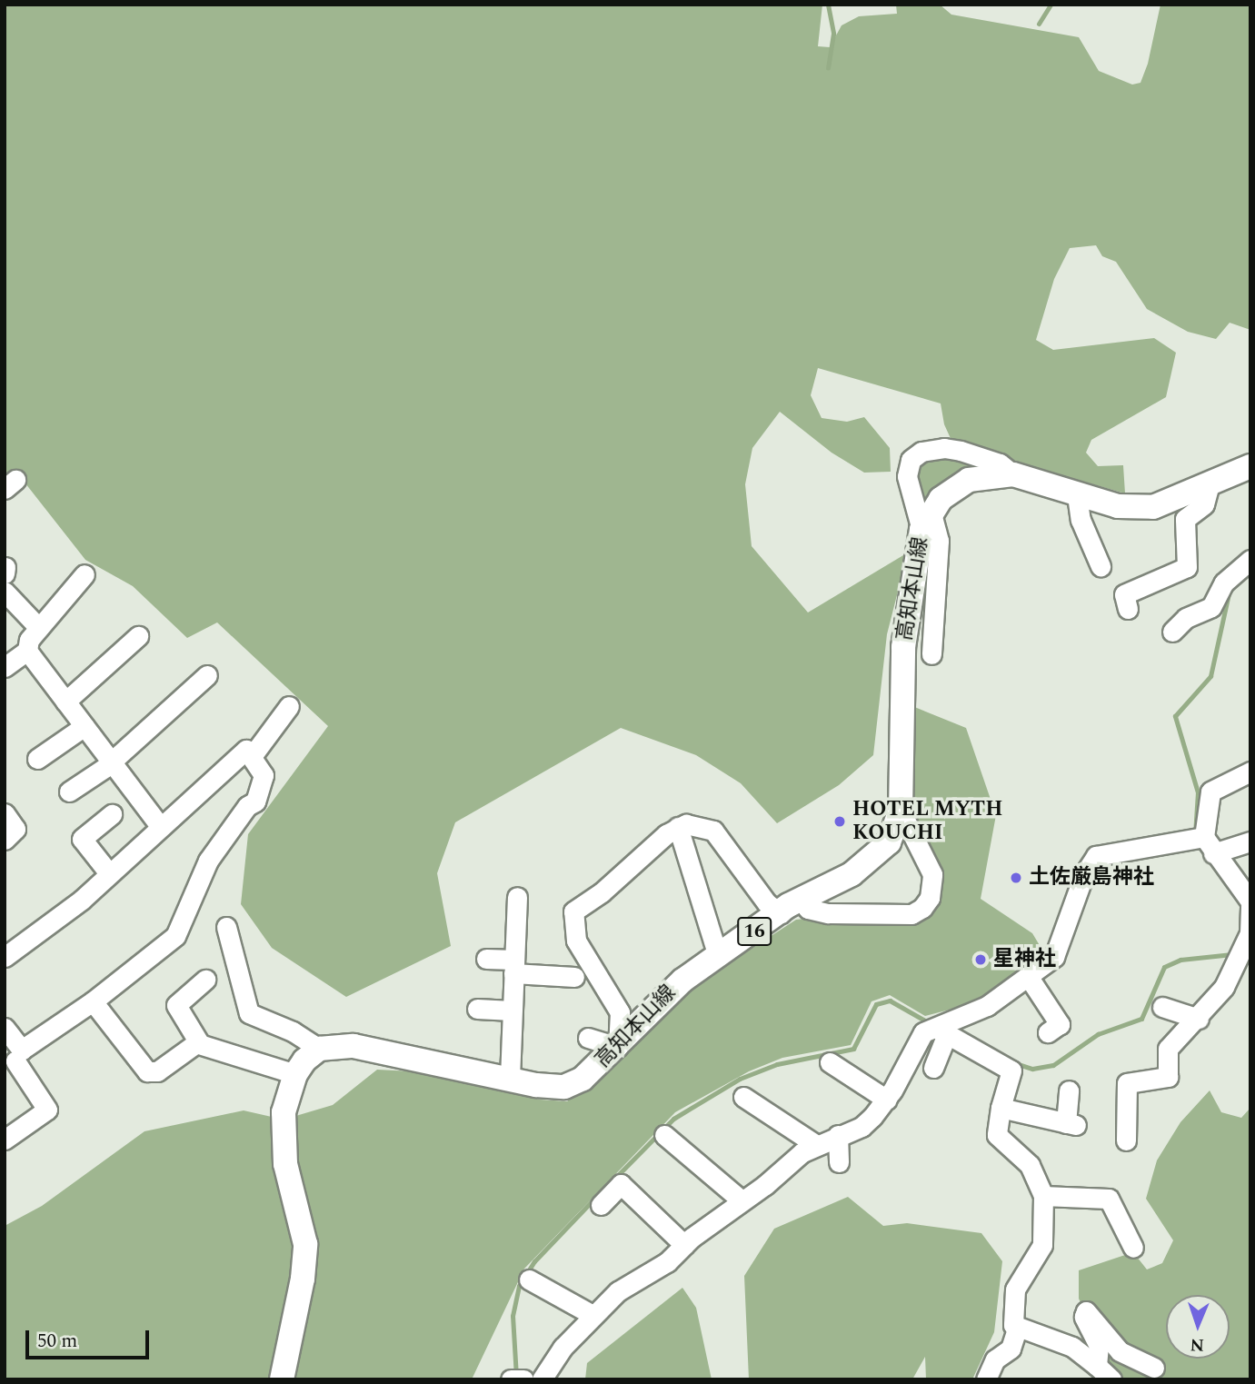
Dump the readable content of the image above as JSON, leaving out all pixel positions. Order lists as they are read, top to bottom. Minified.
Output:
{"streets":{"main road":["高知本山線","16"]},"places":["HOTEL MYTH KOUCHI","土佐厳島神社","星神社"],"scale_bar":"50 m","north":"bottom"}
